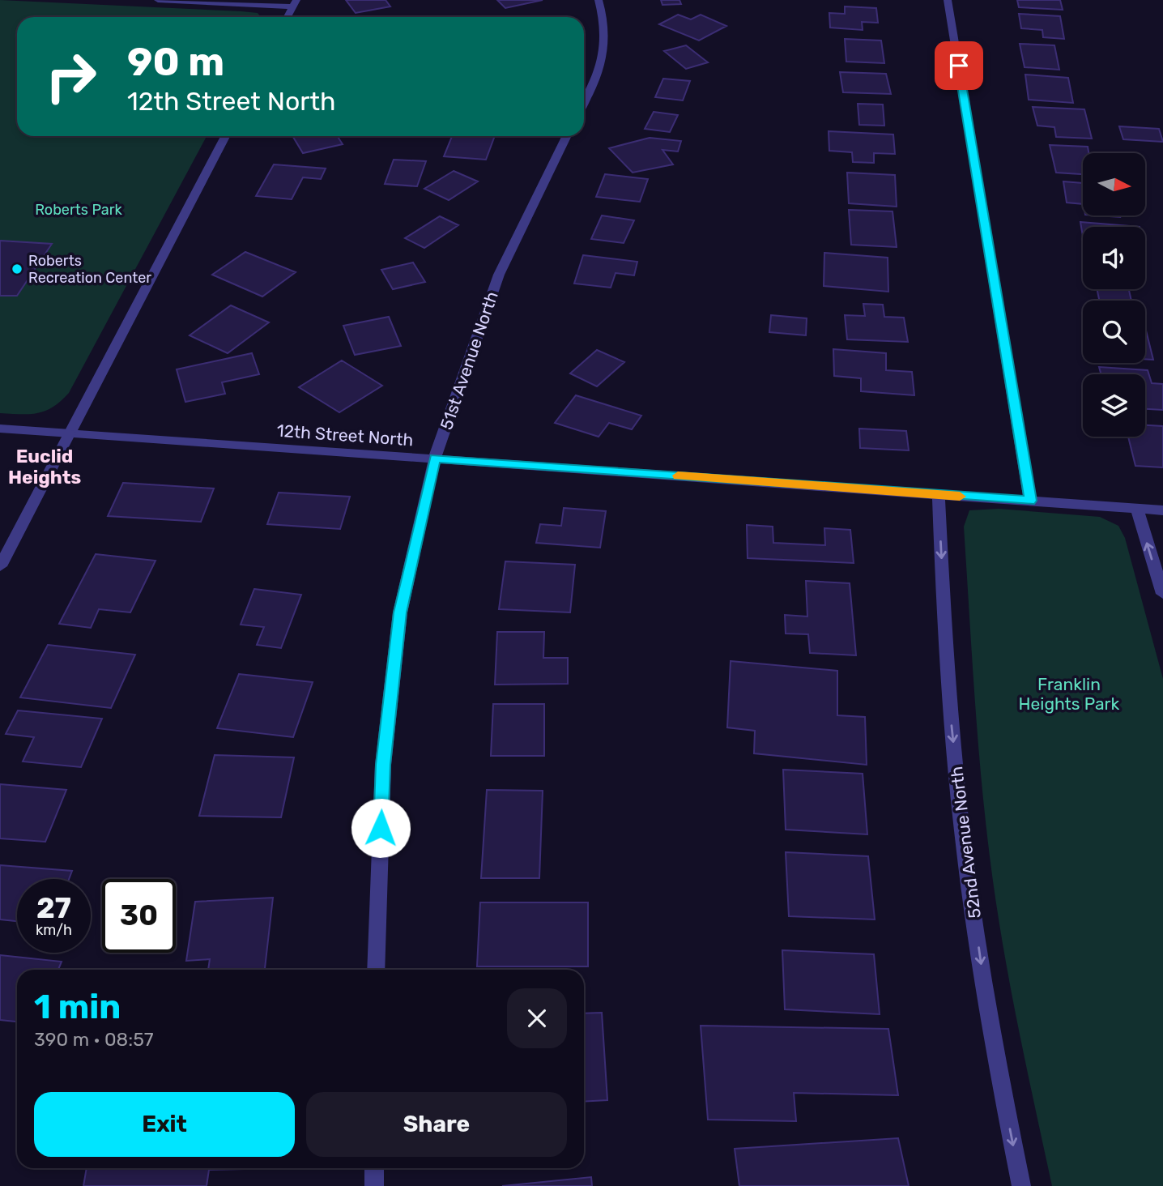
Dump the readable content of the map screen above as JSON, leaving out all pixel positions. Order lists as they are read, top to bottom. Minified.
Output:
{"streets":{"street":["51st Avenue North","12th Street North","52nd Avenue North"]},"crossings":[["51st Avenue North","12th Street North"],["12th Street North","52nd Avenue North"]],"one_way":["52nd Avenue North"],"districts":["Euclid Heights"],"parks":["Roberts Park","Franklin Heights Park"],"places":["Roberts Recreation Center"],"north":"right","page":{"turn":["90 m","12th Street North"],"speed":"27 km/h","limit":"30","heading":["1 min","390 m · 08:57"],"buttons":["Exit","Share"]}}
